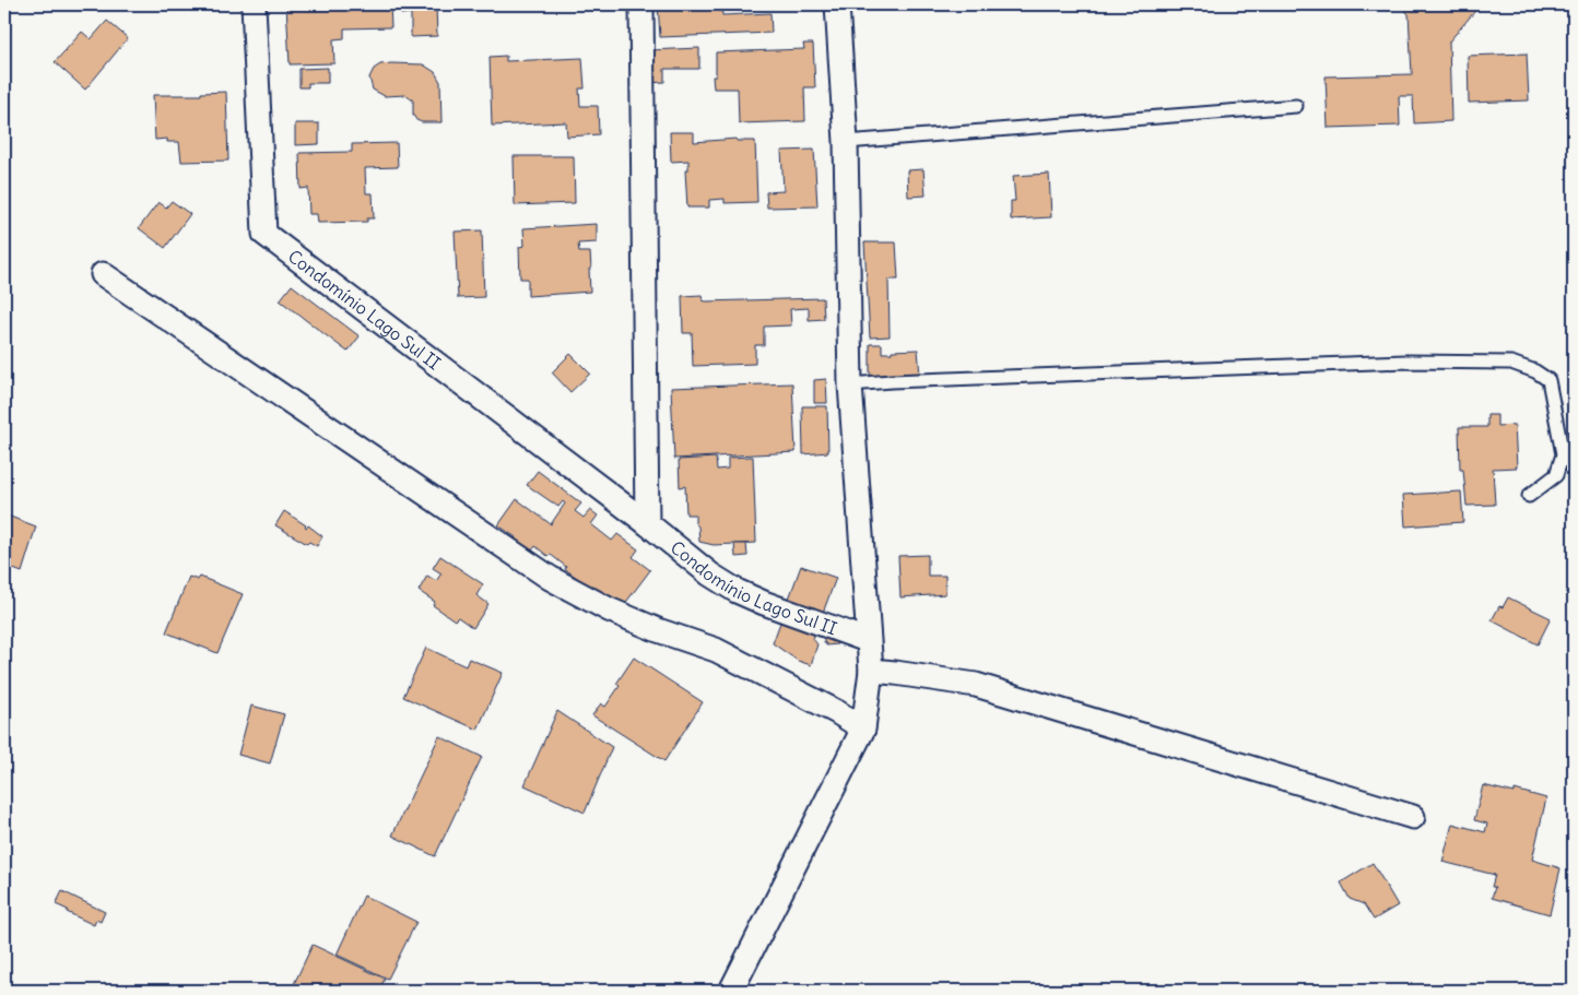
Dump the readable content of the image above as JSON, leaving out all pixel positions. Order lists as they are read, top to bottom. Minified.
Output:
{"streets":{"street":["Condomínio Lago Sul II"]}}
